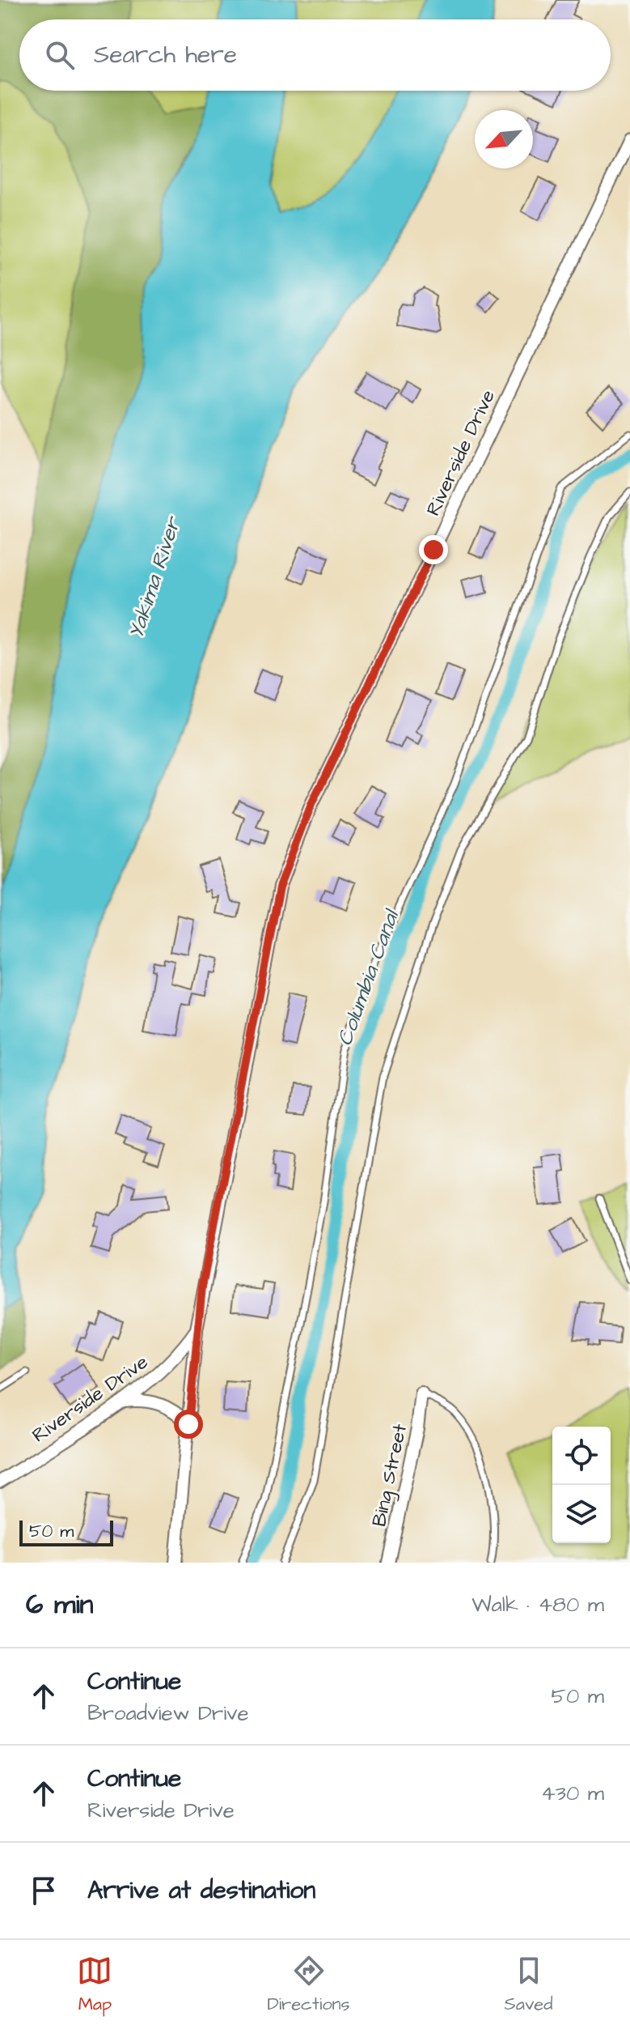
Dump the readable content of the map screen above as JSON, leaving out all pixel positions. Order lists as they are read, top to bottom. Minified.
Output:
{"streets":{"street":["Riverside Drive","Bing Street"]},"water":["Yakima River","Columbia Canal"],"scale_bar":"50 m","north":"bottom left","page":{"search":"Search here","scale":"50 m","heading":["6 min","Walk · 480 m"],"list":[["Continue","Broadview Drive","50 m"],["Continue","Riverside Drive","430 m"],"Arrive at destination"],"nav":["Map","Directions","Saved"]}}
